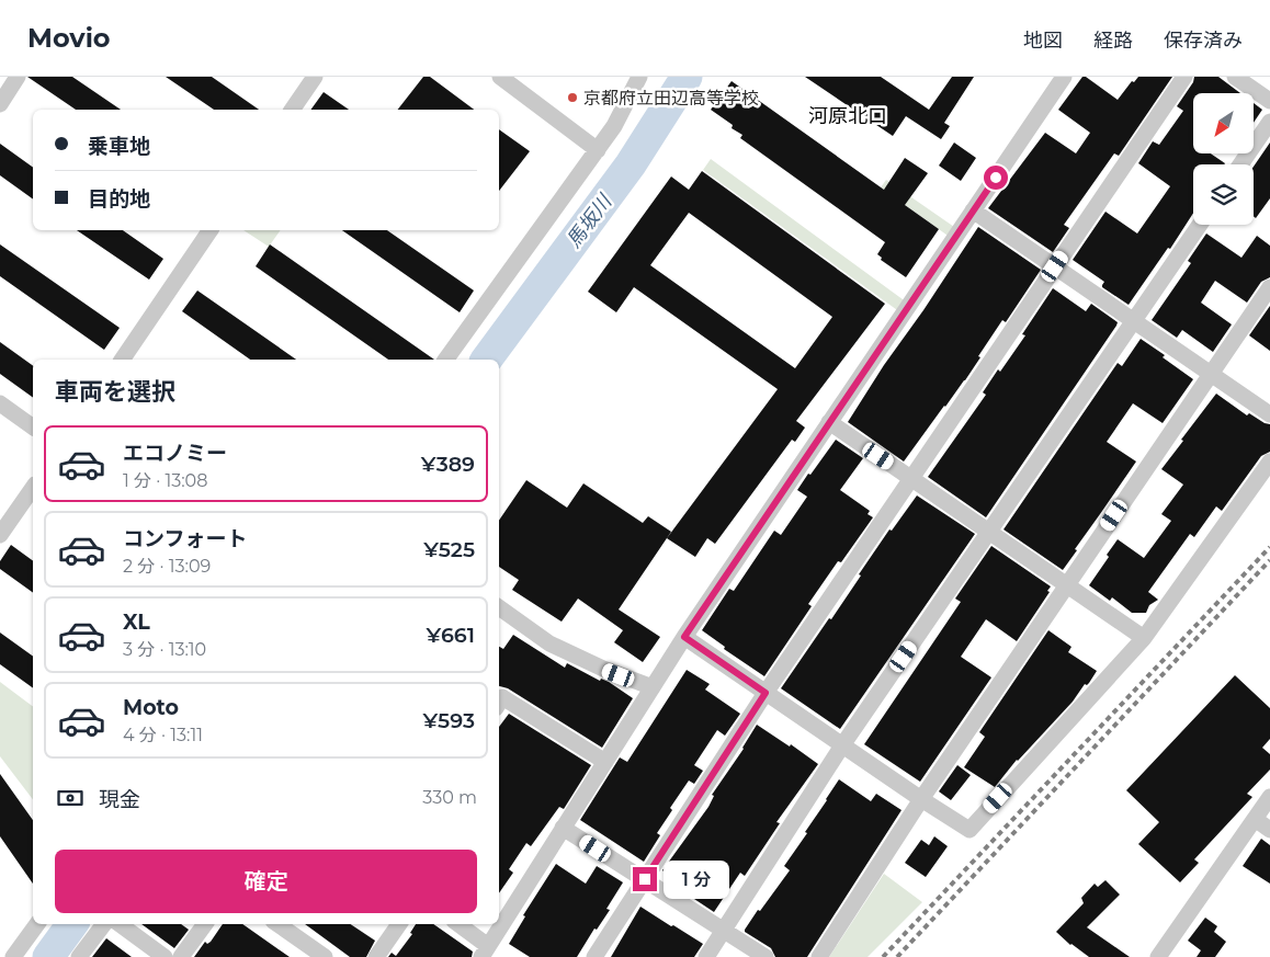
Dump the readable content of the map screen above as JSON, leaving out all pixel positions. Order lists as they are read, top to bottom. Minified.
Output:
{"districts":["河原北口"],"water":["馬坂川"],"places":["京都府立田辺高等学校"],"north":"bottom left","page":{"header":"Movio","nav":["地図","経路","保存済み"],"banner":["乗車地","目的地"],"heading":"車両を選択","list":[{"name":"エコノミー","note":"1 分 · 13:08","value":"¥389"},{"name":"コンフォート","note":"2 分 · 13:09","value":"¥525"},{"name":"XL","note":"3 分 · 13:10","value":"¥661"},{"name":"Moto","note":"4 分 · 13:11","value":"¥593"}],"pay":["現金","330 m"],"buttons":"確定","bubble":"1 分"}}
